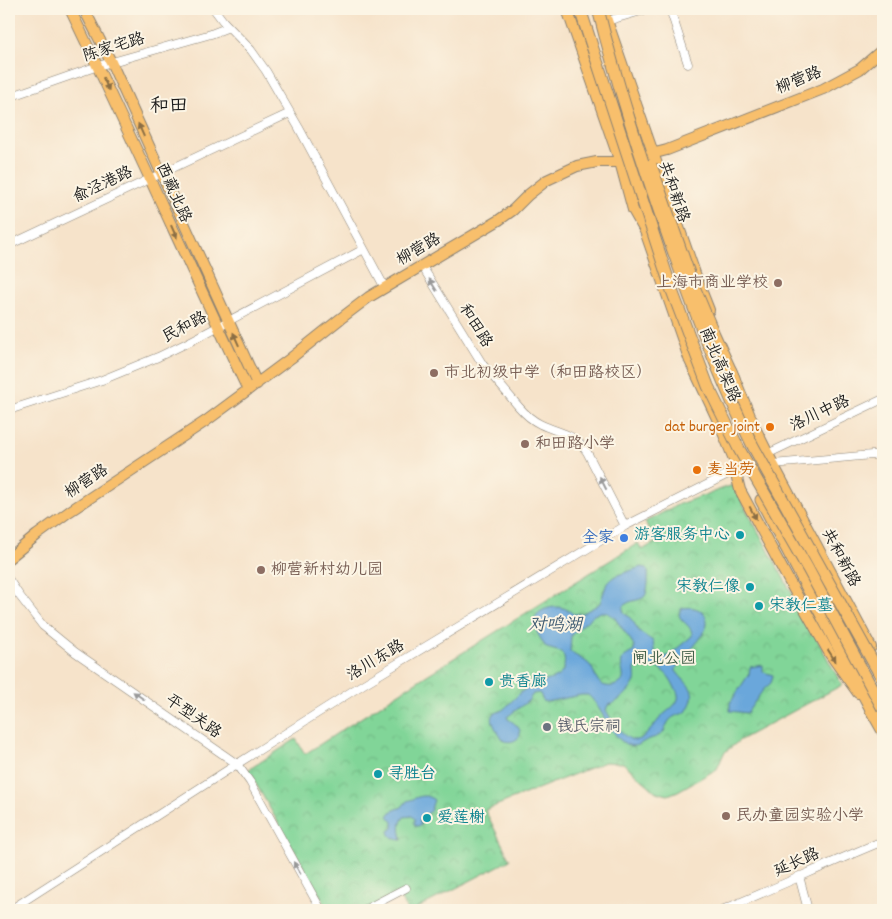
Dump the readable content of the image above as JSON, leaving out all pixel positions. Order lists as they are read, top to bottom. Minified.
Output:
{"streets":{"highway":["南北高架路"],"main road":["柳营路","共和新路","西藏北路"],"street":["陈家宅路","俞泾港路","和田路","民和路","洛川中路","洛川东路","平型关路","延长路"]},"crossings":[["陈家宅路","西藏北路"],["柳营路","共和新路"],["柳营路","西藏北路"],["柳营路","和田路"],["俞泾港路","西藏北路"],["共和新路","洛川中路"],["共和新路","洛川东路"],["西藏北路","民和路"],["和田路","洛川东路"],["洛川中路","洛川东路"],["洛川东路","平型关路"]],"one_way":["和田路","平型关路"],"districts":["和田"],"water":["对鸣湖"],"parks":["闸北公园"],"places":["上海市商业学校","市北初级中学（和田路校区）","dat burger joint","和田路小学","麦当劳","游客服务中心","全家","柳营新村幼儿园","宋教仁像","宋教仁墓","贵香廊","钱氏宗祠","寻胜台","民办童园实验小学","爱莲榭"]}
